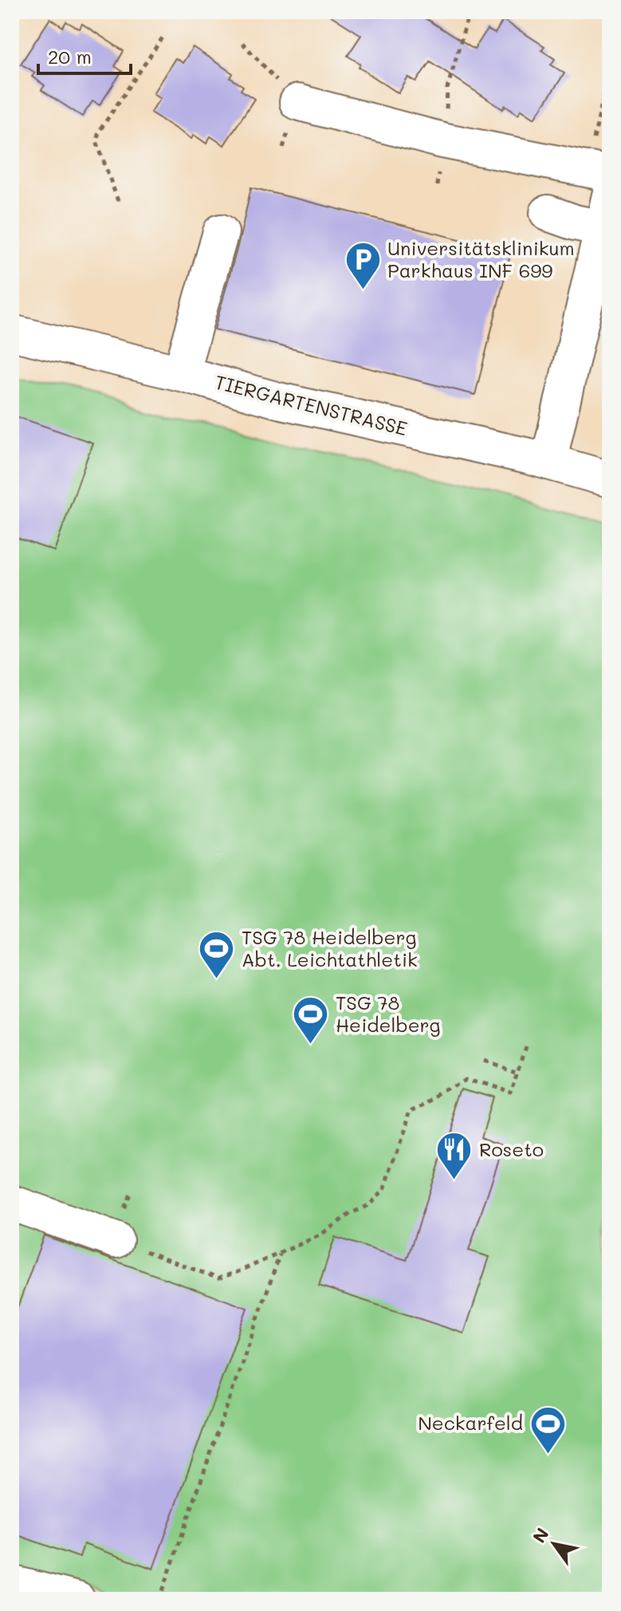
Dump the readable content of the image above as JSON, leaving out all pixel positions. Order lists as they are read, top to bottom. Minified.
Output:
{"streets":{"street":["TIERGARTENSTRASSE"]},"places":{"parking":["Universitätsklinikum Parkhaus INF 699"],"sports":["TSG 78 Heidelberg Abt. Leichtathletik","TSG 78 Heidelberg","Neckarfeld"],"restaurant":["Roseto"]},"scale_bar":"20 m","north":"top left"}
